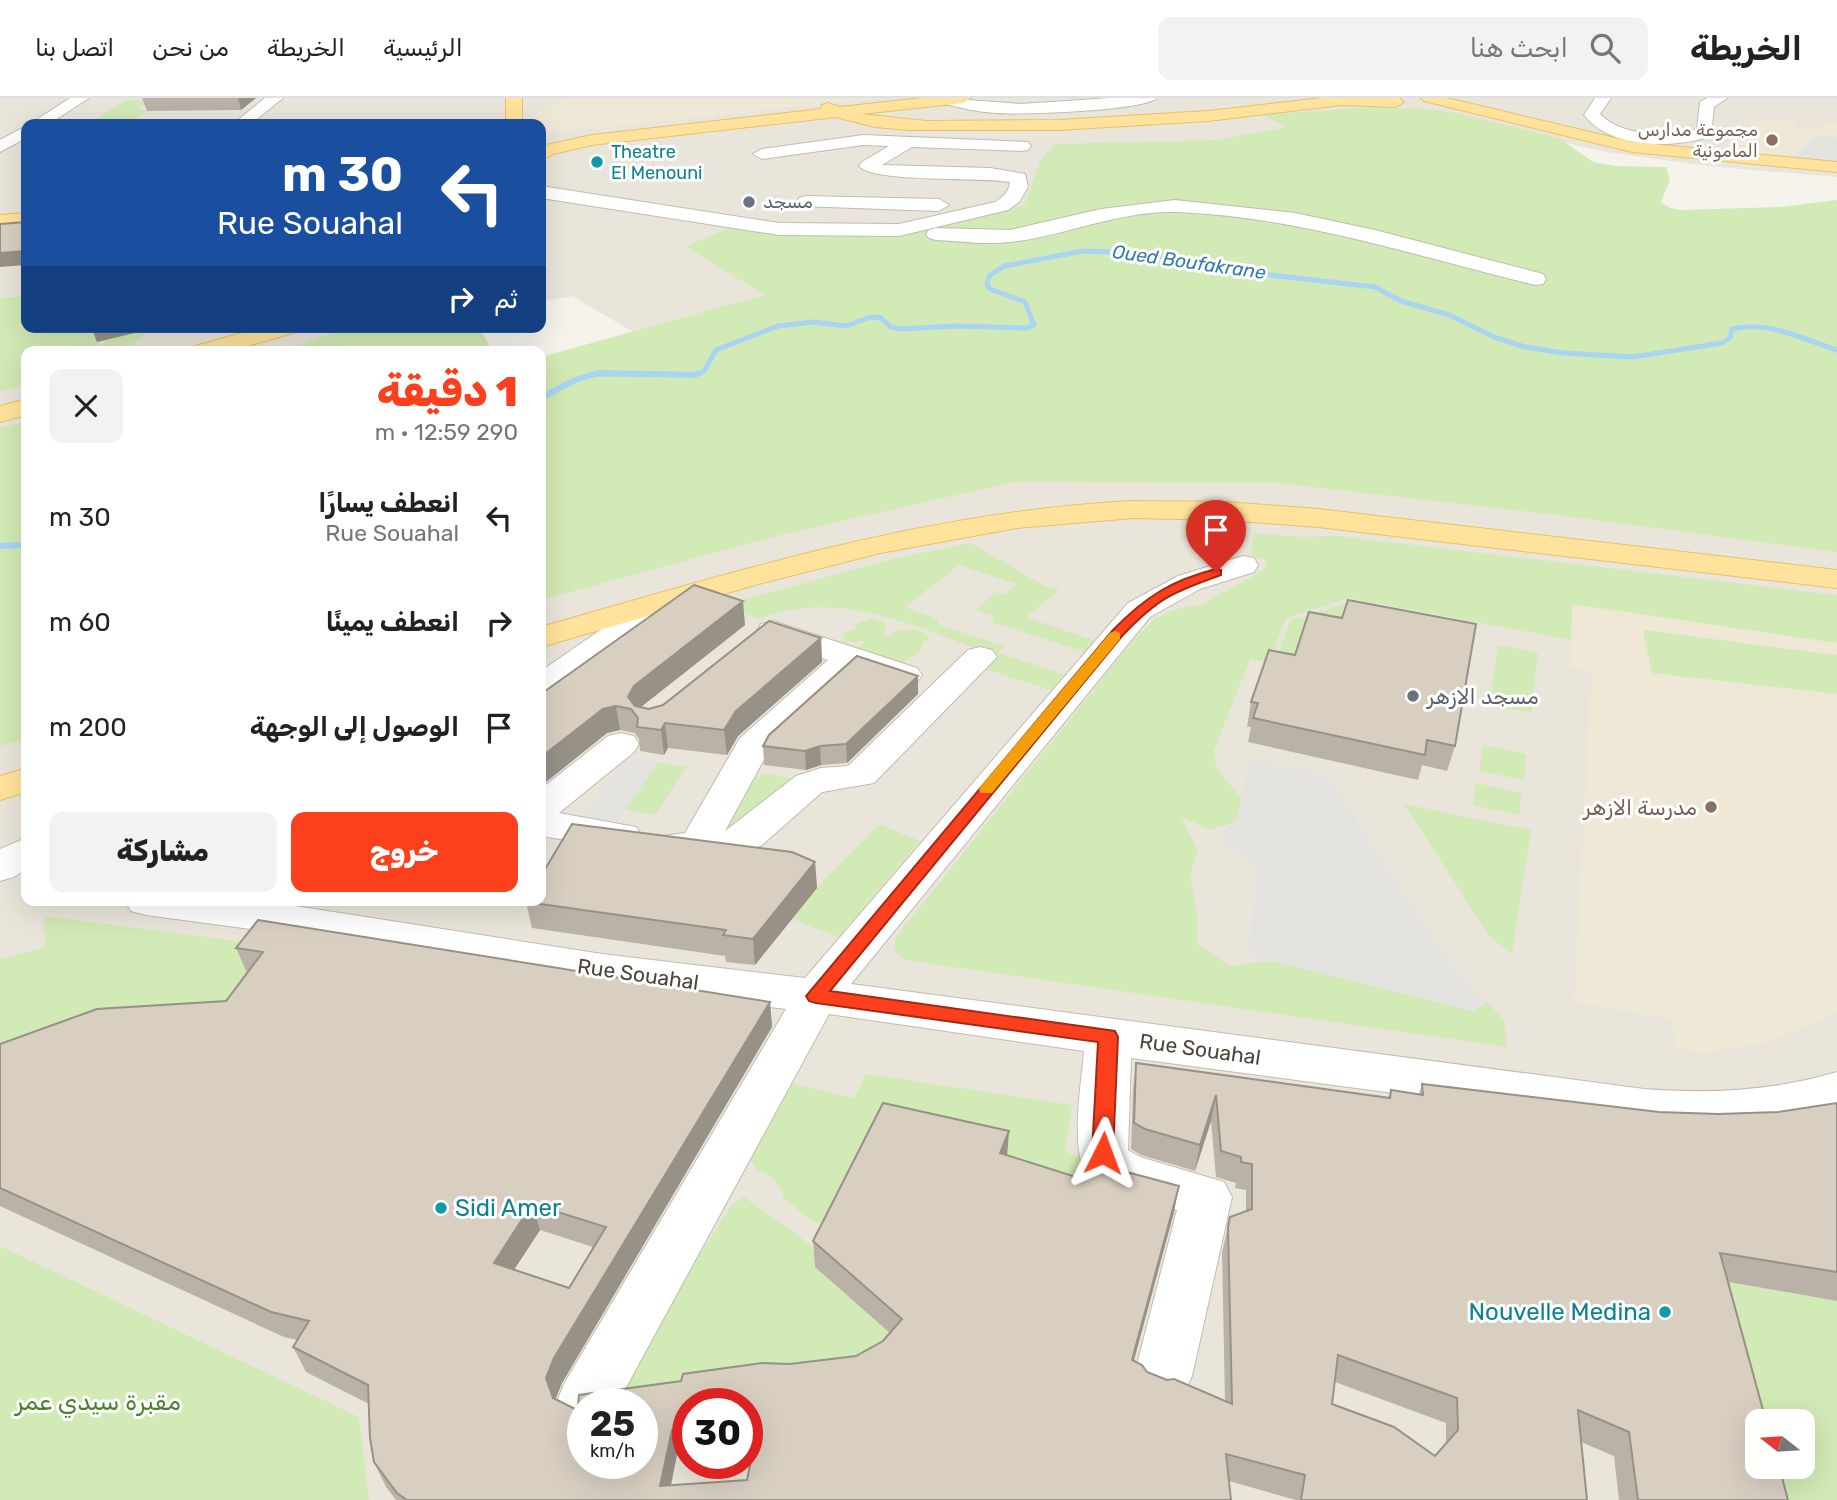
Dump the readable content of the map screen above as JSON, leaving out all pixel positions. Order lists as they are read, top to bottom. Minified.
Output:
{"streets":{"street":["Rue Souahal"]},"water":["Oued Boufakrane"],"parks":["مقبرة سيدي عمر"],"places":["مجموعة مدارس المامونية","Theatre El Menouni","مسجد","مسجد الازهر","مدرسة الازهر","Sidi Amer","Nouvelle Medina"],"north":"left","page":{"header":"الخريطة","search":"ابحث هنا","nav":["الرئيسية","الخريطة","من نحن","اتصل بنا"],"turn":["30 m","Rue Souahal"],"then":"ثم","heading":["1 دقيقة","290 m · 12:59"],"list":[{"name":"انعطف يسارًا","note":"Rue Souahal","value":"30 m"},{"name":"انعطف يمينًا","value":"60 m"},{"name":"الوصول إلى الوجهة","value":"200 m"}],"buttons":["خروج","مشاركة"],"speed":"25 km/h","limit":"30"}}
